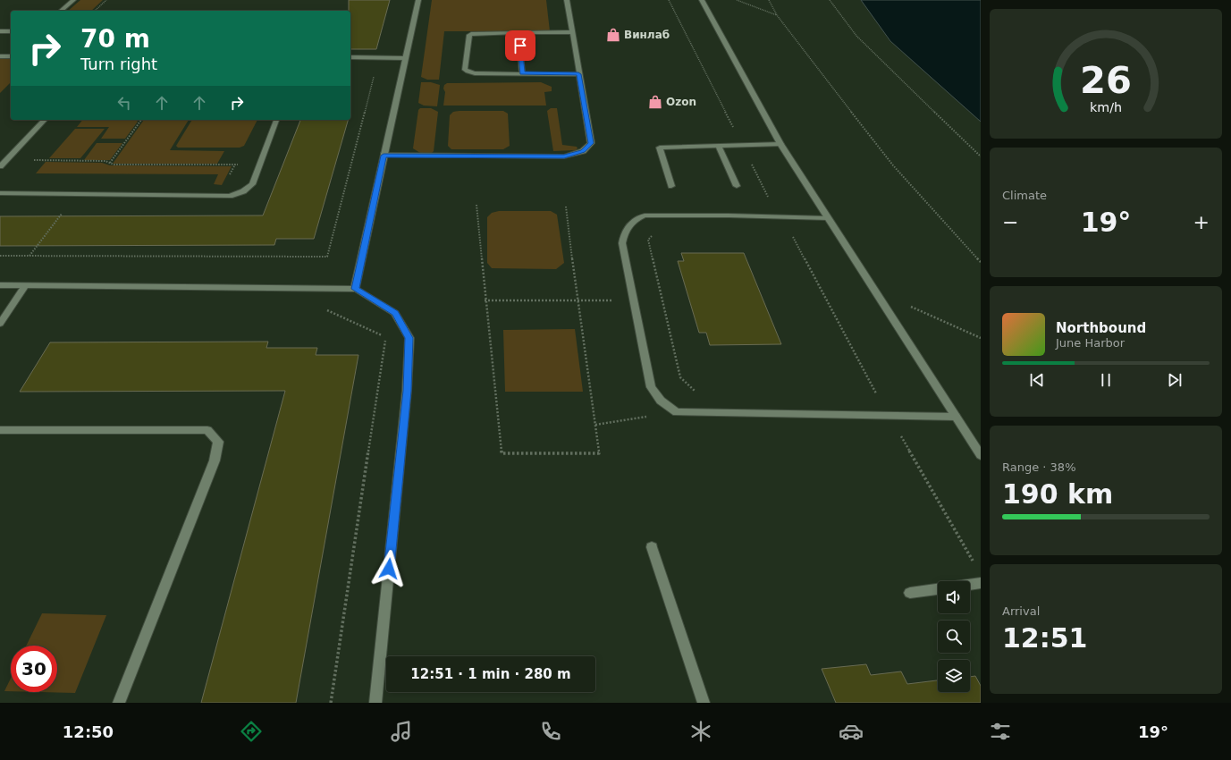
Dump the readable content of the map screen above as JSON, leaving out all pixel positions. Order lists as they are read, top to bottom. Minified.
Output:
{"places":{"shop":["Винлаб","Ozon"]},"page":{"turn":["70 m","Turn right"],"tile":["Climate",["Range · 38%","190 km"],["Arrival","12:51"]],"heat":["−","19°","+"],"song":["Northbound","June Harbor"],"limit":"30","trip":"12:51 · 1 min · 280 m","tabs":["12:50","19°"],"gauge":["26","km/h"]}}
